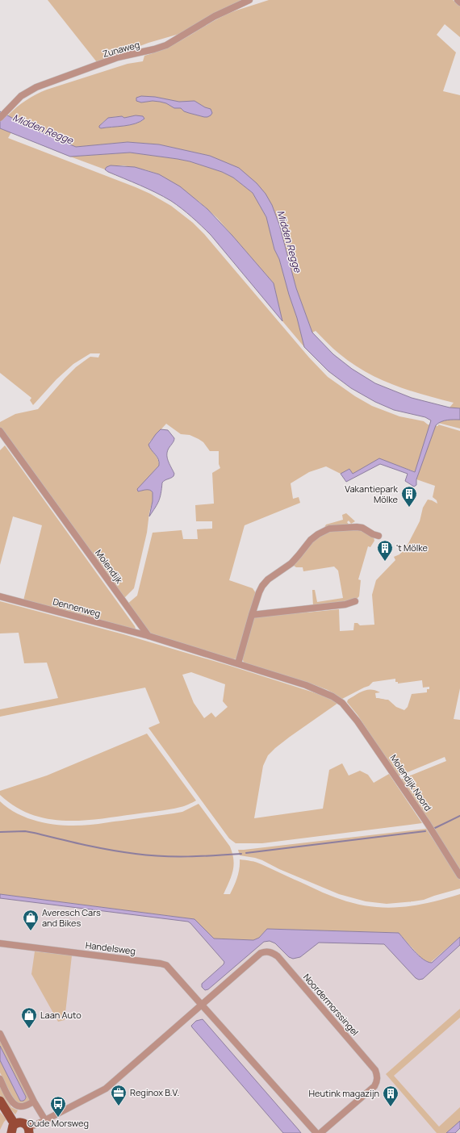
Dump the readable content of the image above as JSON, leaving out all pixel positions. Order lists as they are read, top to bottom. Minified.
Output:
{"streets":{"street":["Zunaweg","Molendijk","Dennenweg","Molendijk Noord","Handelsweg","Noordermorssingel"]},"crossings":[["Molendijk","Dennenweg"],["Handelsweg","Noordermorssingel"]],"water":["Midden Regge"],"places":{"building":["Vakantiepark Mölke","'t Mölke","Heutink magazijn"],"shop":["Averesch Cars and Bikes","Laan Auto"],"office":["Reginox B.V."],"bus stop":["Oude Morsweg"]}}
